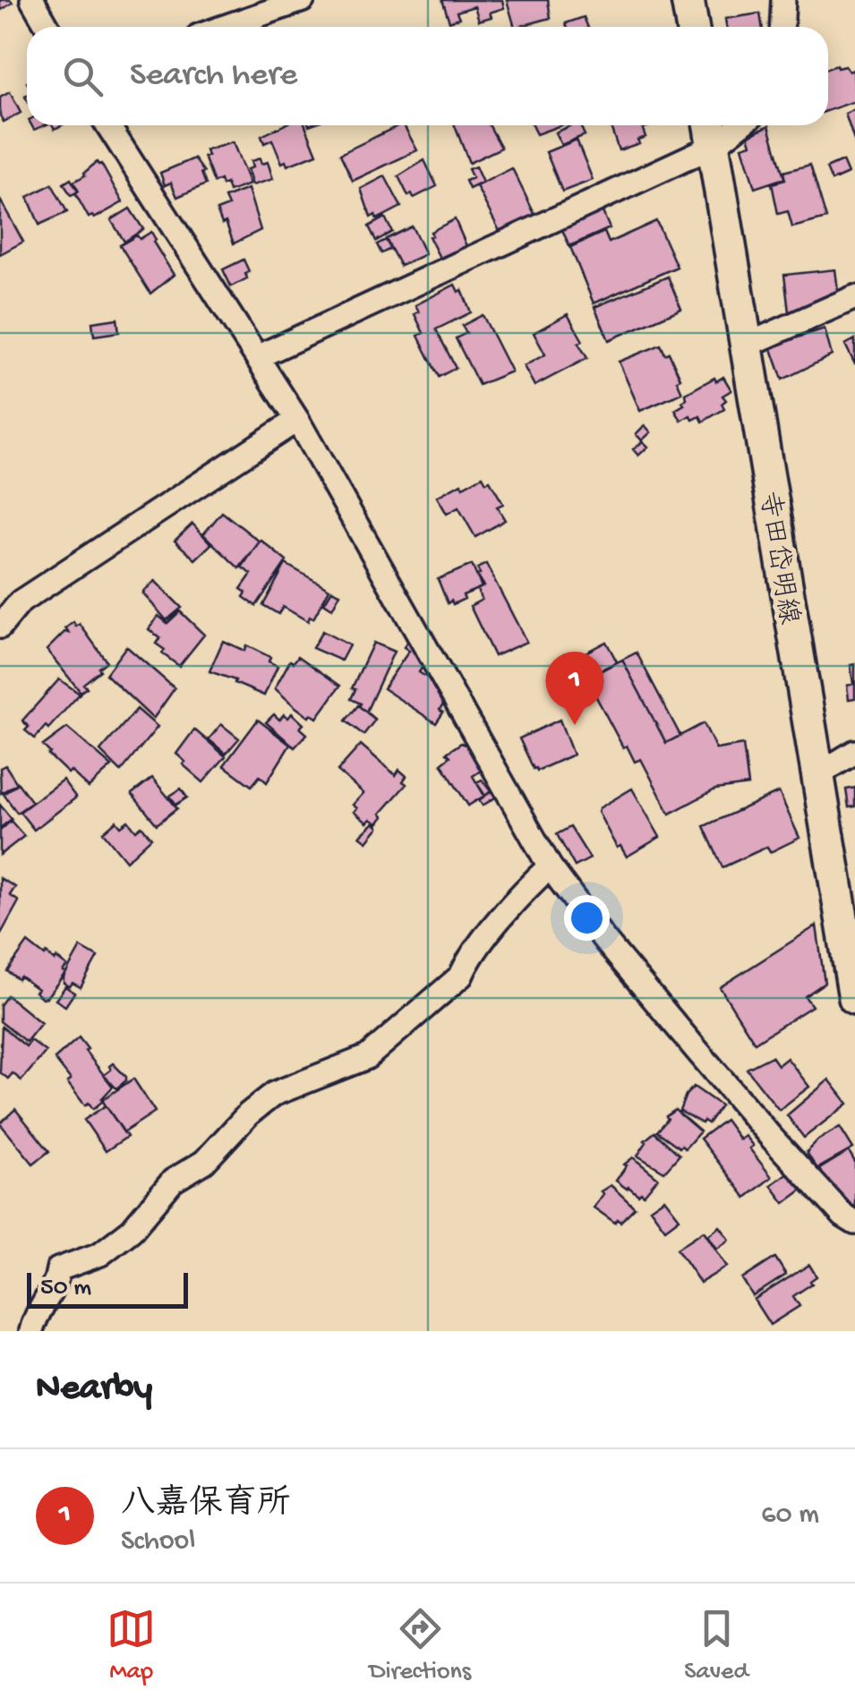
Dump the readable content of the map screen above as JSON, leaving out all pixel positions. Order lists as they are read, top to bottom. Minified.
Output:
{"streets":{"main road":["寺田岱明線"]},"scale_bar":"50 m","page":{"search":"Search here","pins":"1","scale":"50 m","heading":"Nearby","list":[{"mark":"1","name":"八嘉保育所","note":"School","value":"60 m"}],"nav":["Map","Directions","Saved"]}}
